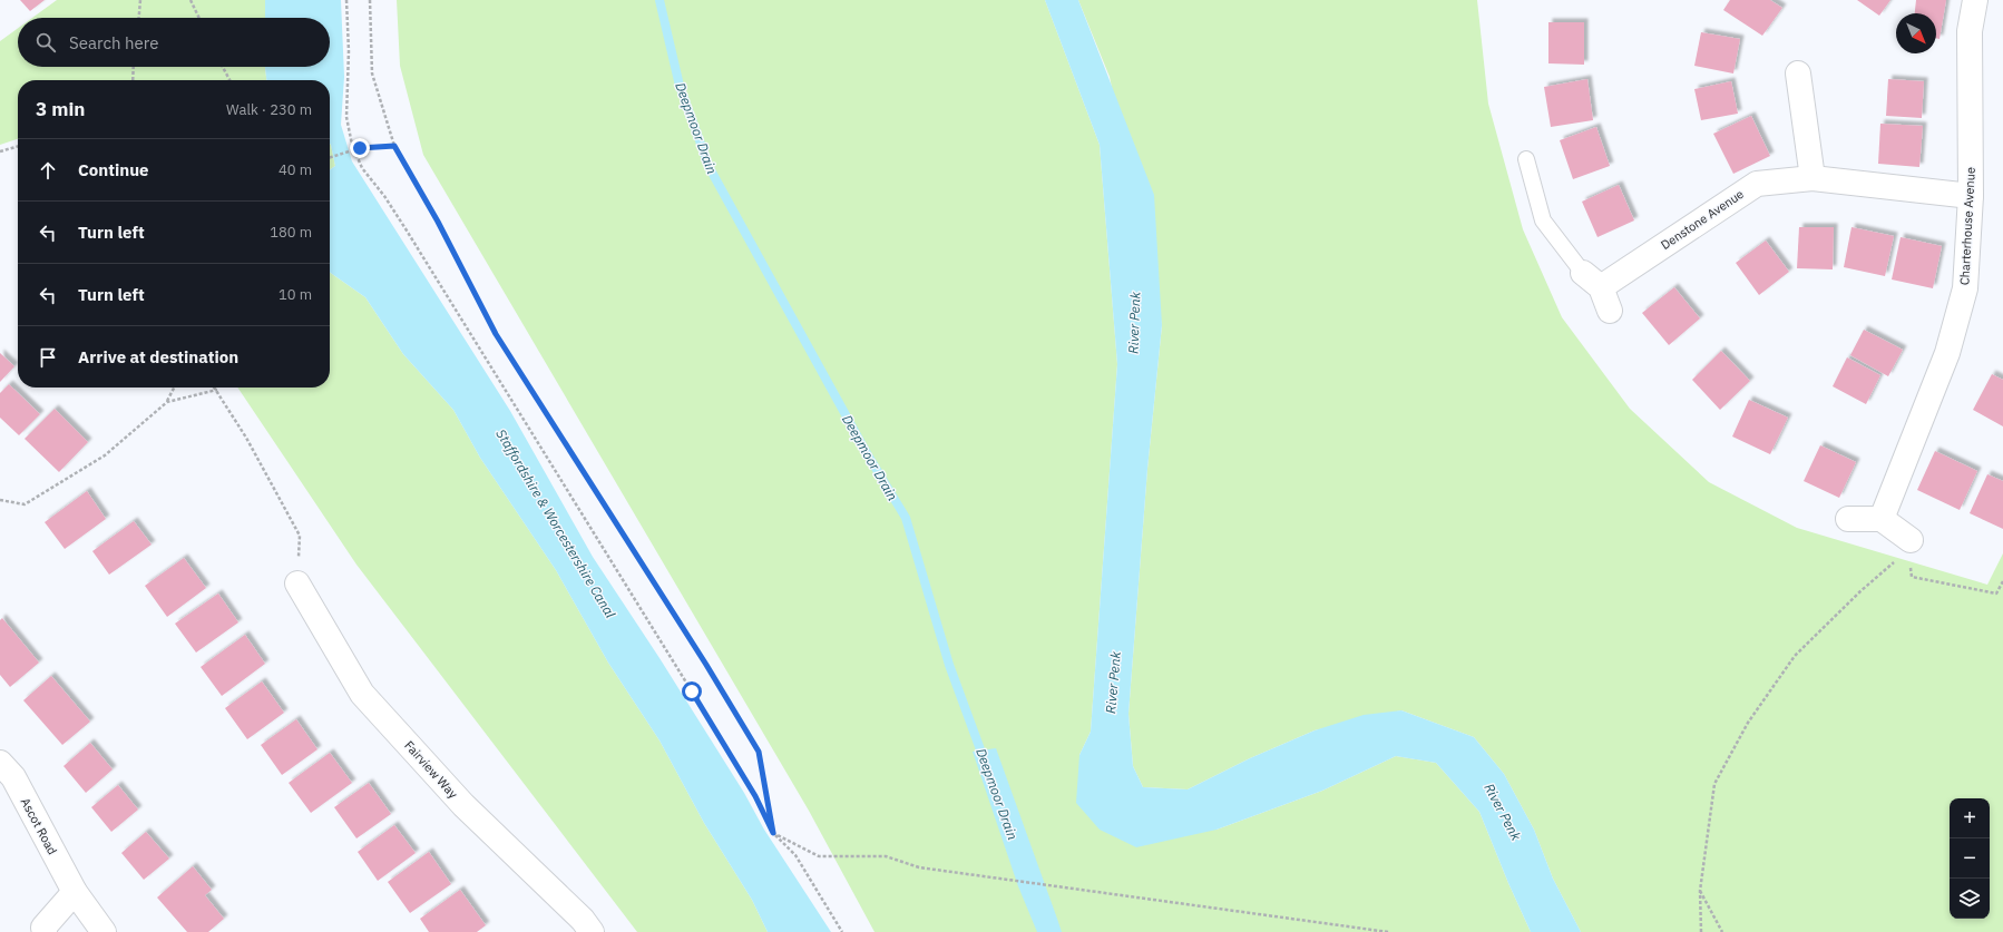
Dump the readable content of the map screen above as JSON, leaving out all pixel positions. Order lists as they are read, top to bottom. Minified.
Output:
{"streets":{"street":["Denstone Avenue","Charterhouse Avenue","Fairview Way","Ascot Road"]},"crossings":[["Denstone Avenue","Charterhouse Avenue"]],"water":["Deepmoor Drain","River Penk","Staffordshire & Worcestershire Canal"],"north":"bottom right","page":{"search":"Search here","heading":["3 min","Walk · 230 m"],"list":[["Continue","40 m"],["Turn left","180 m"],["Turn left","10 m"],"Arrive at destination"],"map_buttons":["+","−"]}}
